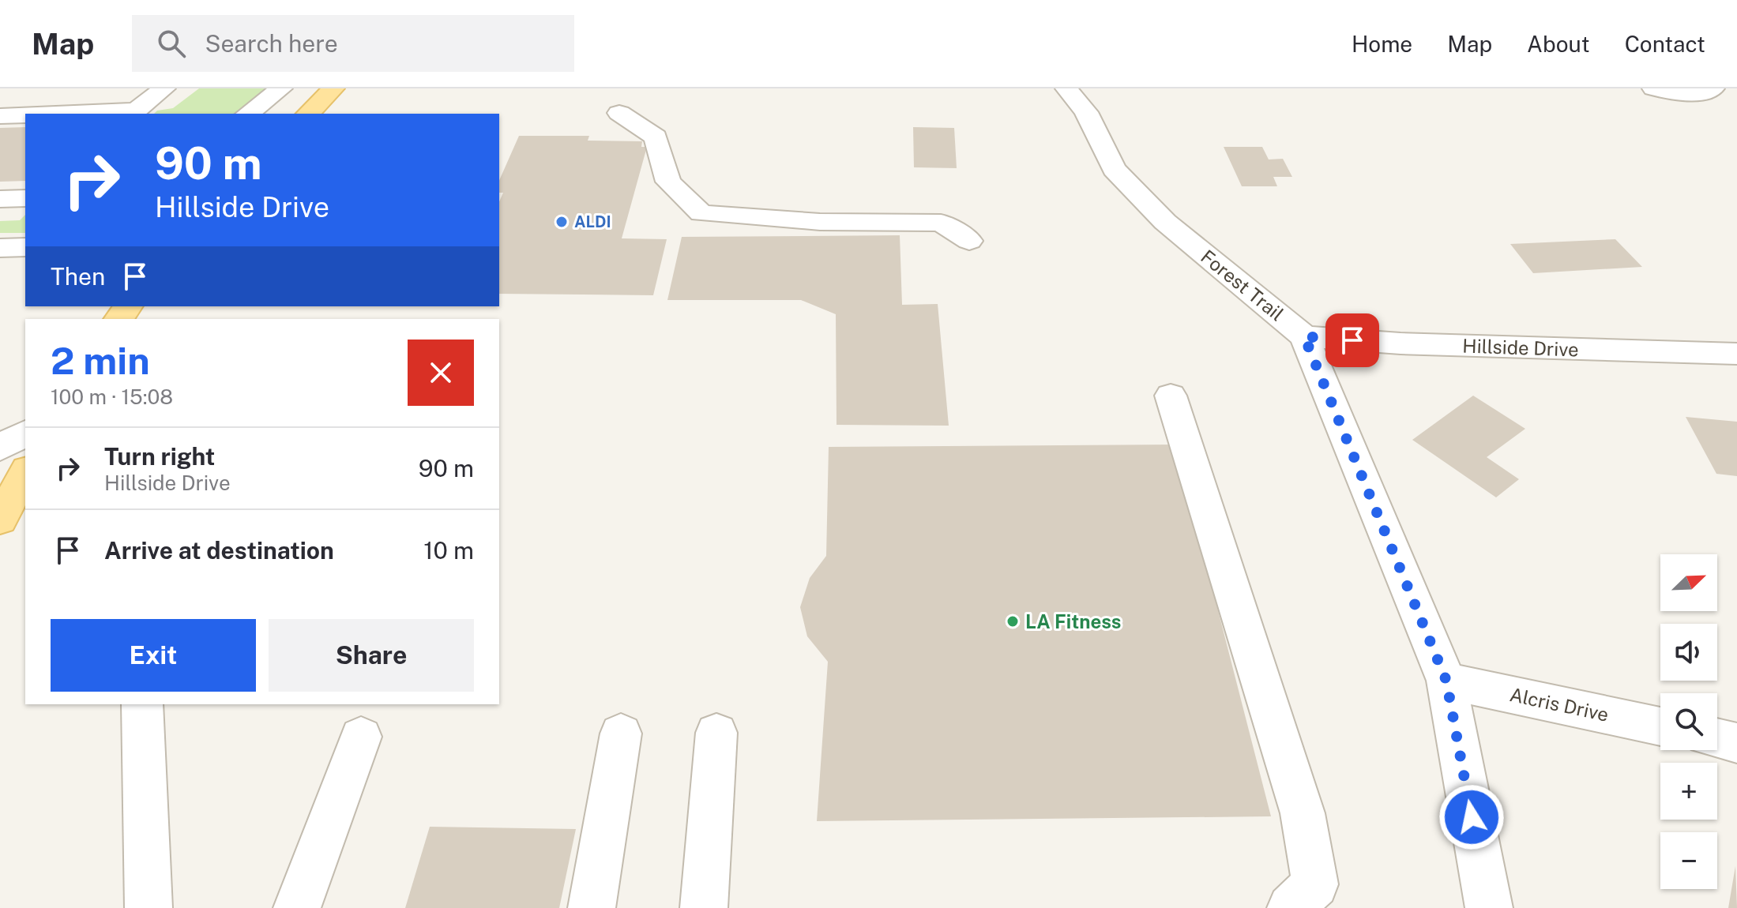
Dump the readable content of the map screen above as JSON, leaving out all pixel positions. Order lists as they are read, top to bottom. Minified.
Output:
{"streets":{"street":["Forest Trail","Hillside Drive","Alcris Drive"]},"crossings":[["Forest Trail","Hillside Drive"],["Forest Trail","Alcris Drive"]],"places":["ALDI","LA Fitness"],"north":"top right","page":{"header":"Map","search":"Search here","nav":["Home","Map","About","Contact"],"turn":["90 m","Hillside Drive"],"then":"Then","heading":["2 min","100 m · 15:08"],"list":[{"name":"Turn right","note":"Hillside Drive","value":"90 m"},{"name":"Arrive at destination","value":"10 m"}],"map_buttons":["+","−"],"buttons":["Exit","Share"]}}
